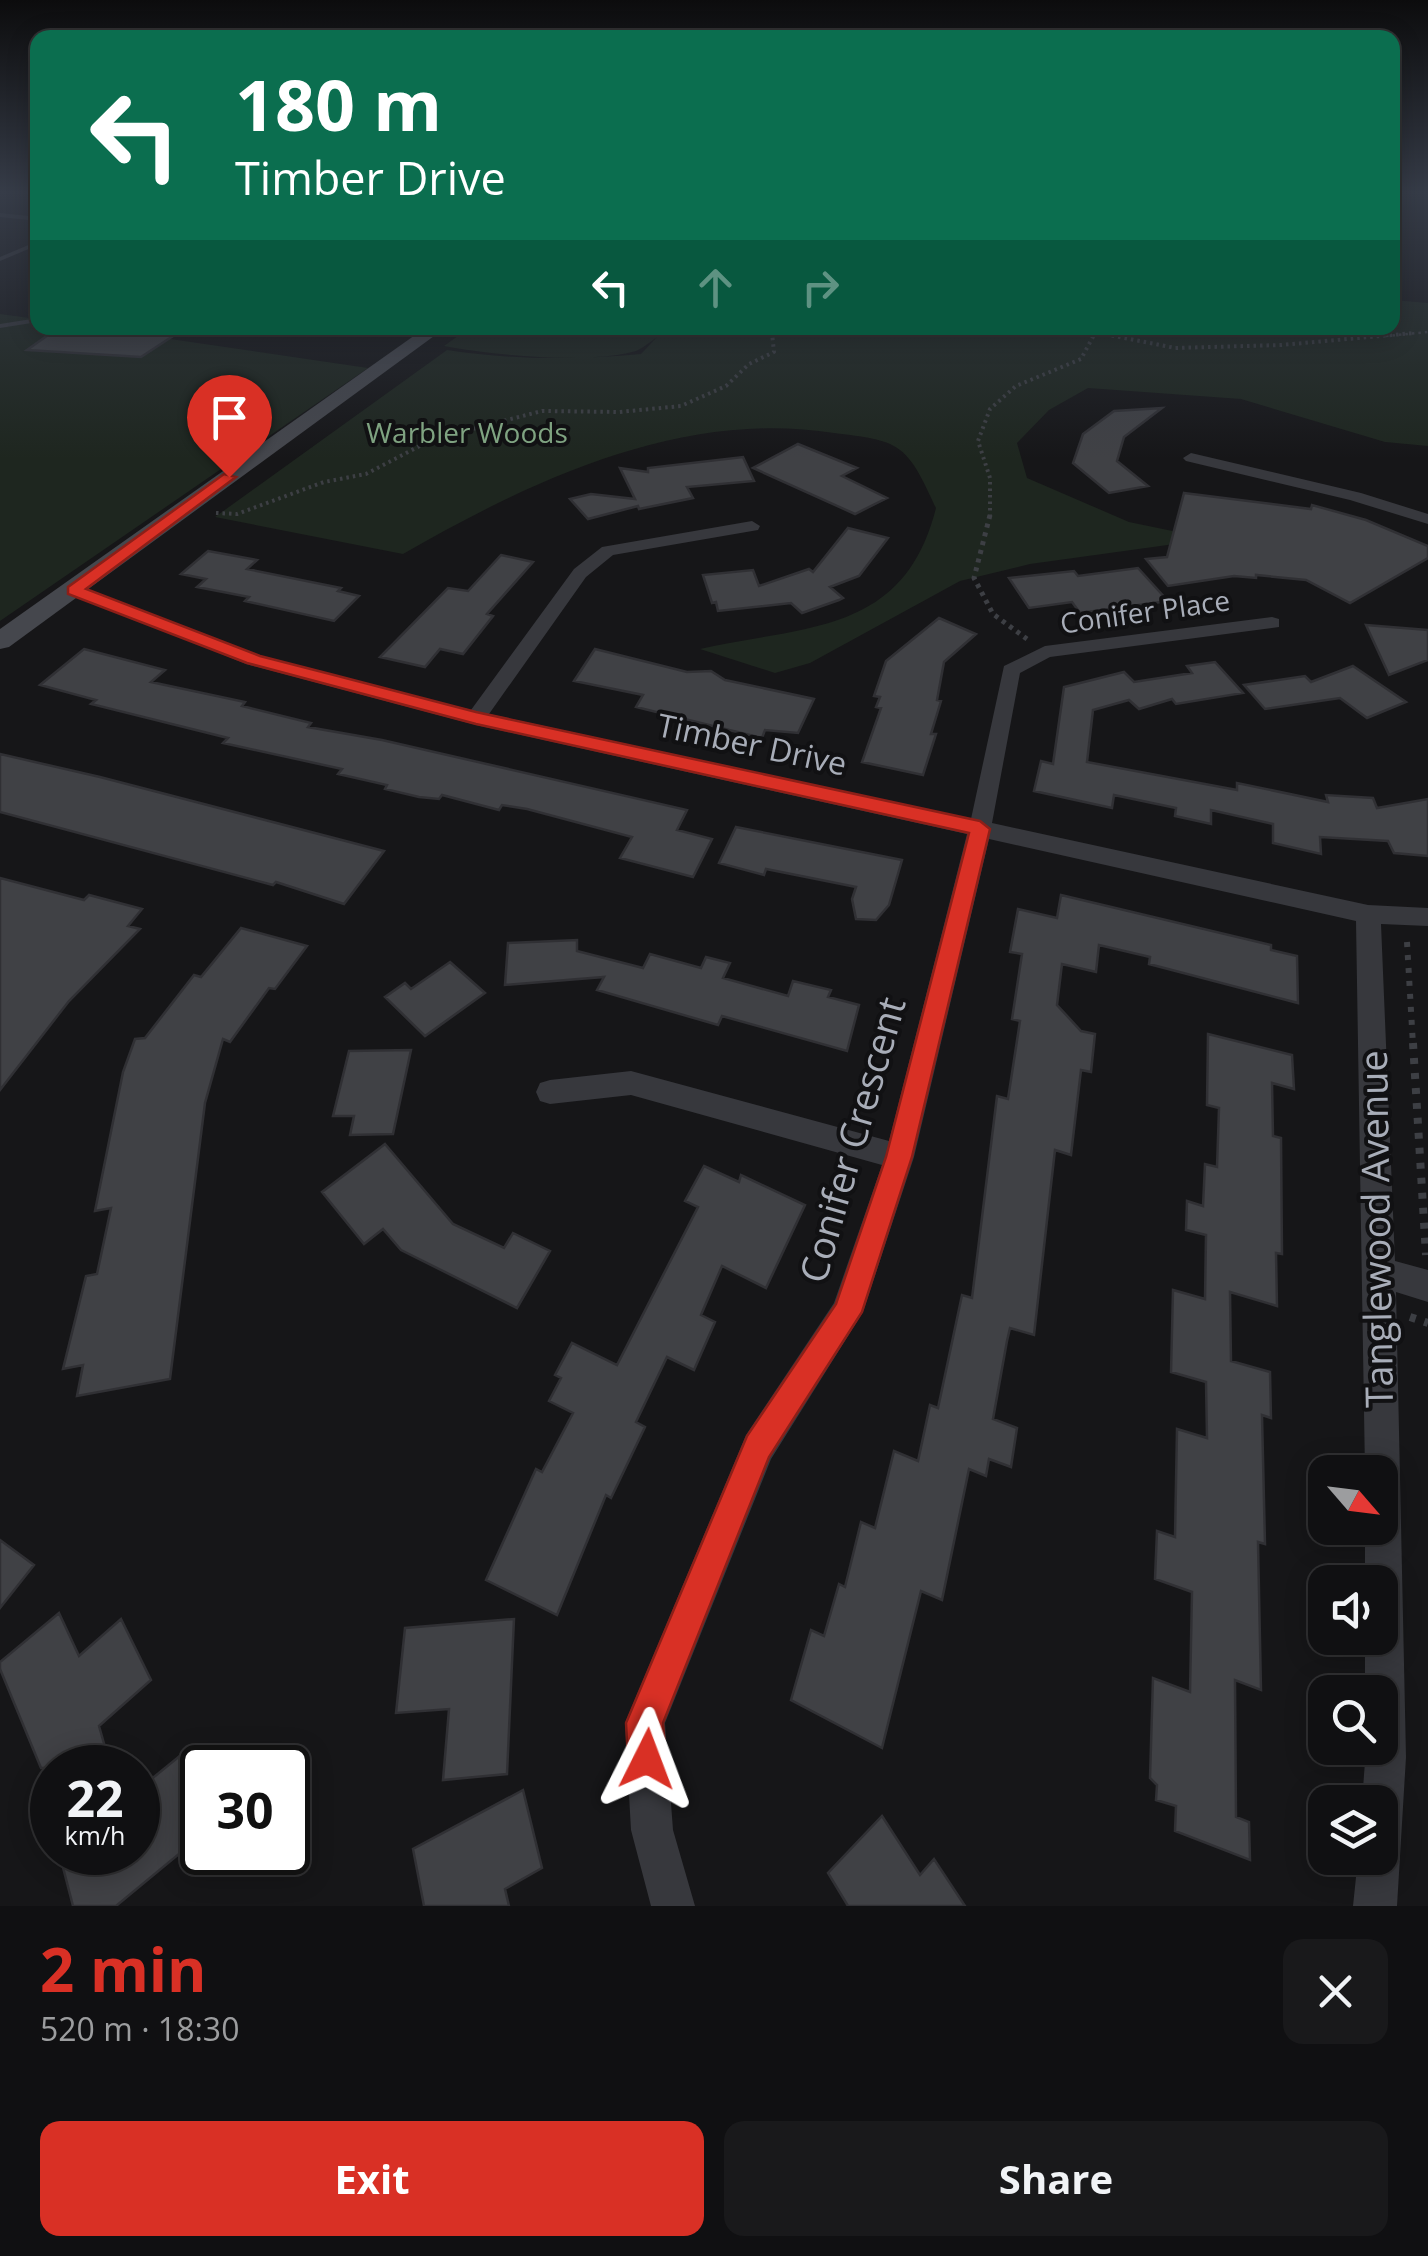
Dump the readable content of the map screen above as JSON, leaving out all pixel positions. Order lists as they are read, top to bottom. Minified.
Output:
{"streets":{"street":["Conifer Place","Timber Drive","Conifer Crescent","Tanglewood Avenue"]},"crossings":[["Conifer Place","Timber Drive"],["Conifer Place","Conifer Crescent"],["Timber Drive","Conifer Crescent"],["Timber Drive","Tanglewood Avenue"]],"parks":["Warbler Woods"],"north":"bottom right","page":{"turn":["180 m","Timber Drive"],"speed":"22 km/h","limit":"30","heading":["2 min","520 m · 18:30"],"buttons":["Exit","Share"]}}
